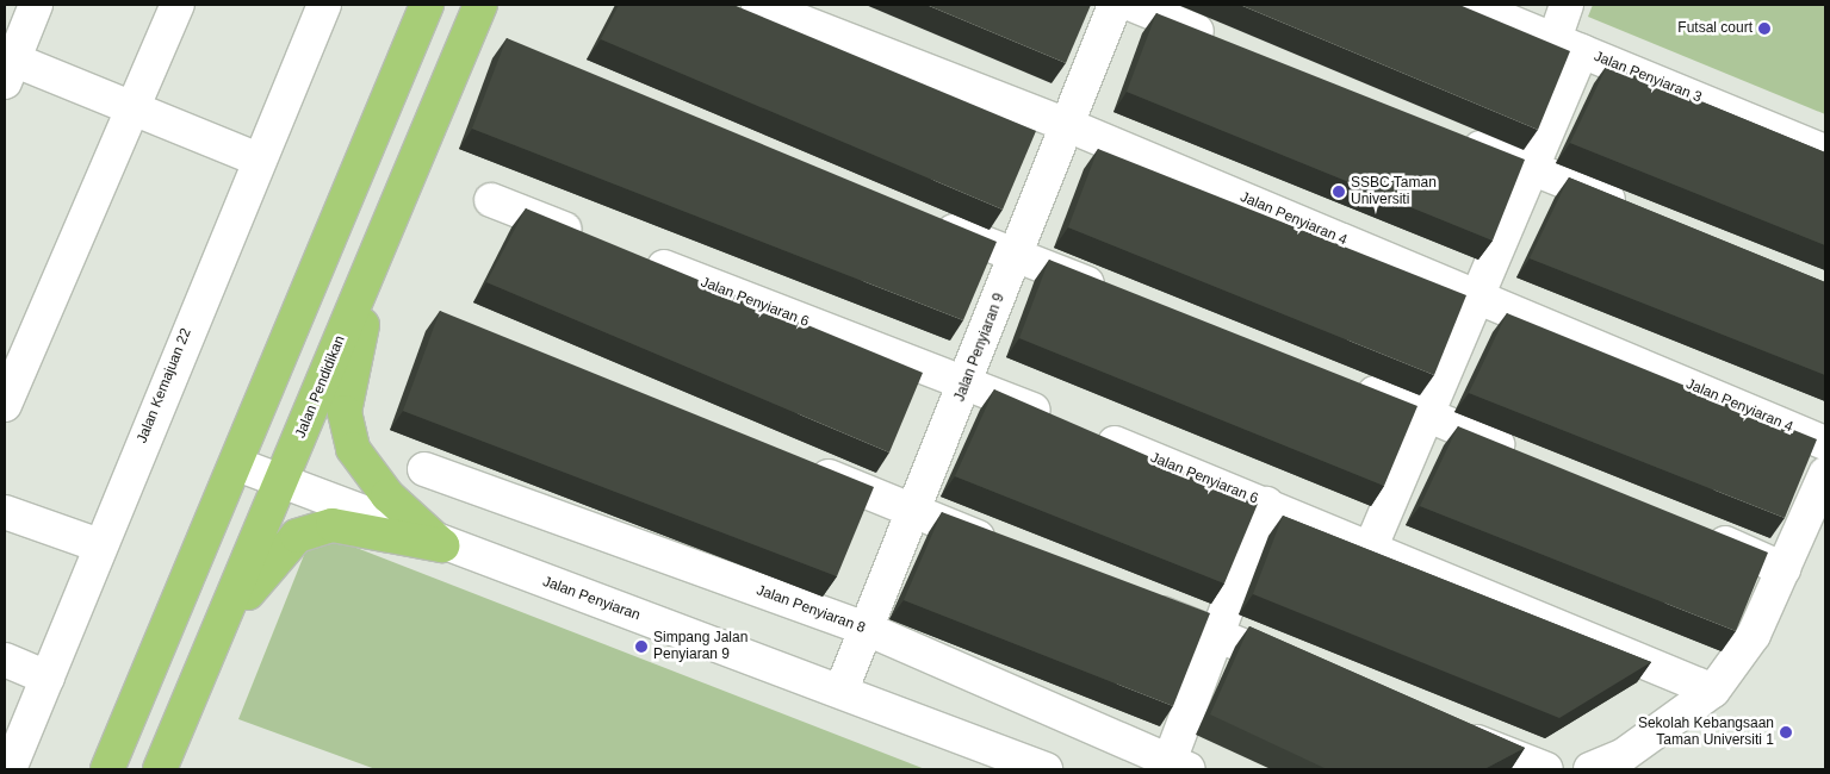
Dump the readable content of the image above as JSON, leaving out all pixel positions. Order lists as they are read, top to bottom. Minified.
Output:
{"streets":{"main road":["Jalan Pendidikan"],"street":["Jalan Penyiaran 3","Jalan Penyiaran 4","Jalan Penyiaran 6","Jalan Penyiaran 9","Jalan Kemajuan 22","Jalan Penyiaran","Jalan Penyiaran 8"]},"crossings":[["Jalan Penyiaran 4","Jalan Penyiaran 9"],["Jalan Penyiaran 6","Jalan Penyiaran 9"],["Jalan Penyiaran 9","Jalan Penyiaran"],["Jalan Penyiaran 9","Jalan Penyiaran 8"],["Jalan Pendidikan","Jalan Penyiaran"]],"places":["Futsal court","SSBC Taman Universiti","Simpang Jalan Penyiaran 9","Sekolah Kebangsaan Taman Universiti 1"]}
